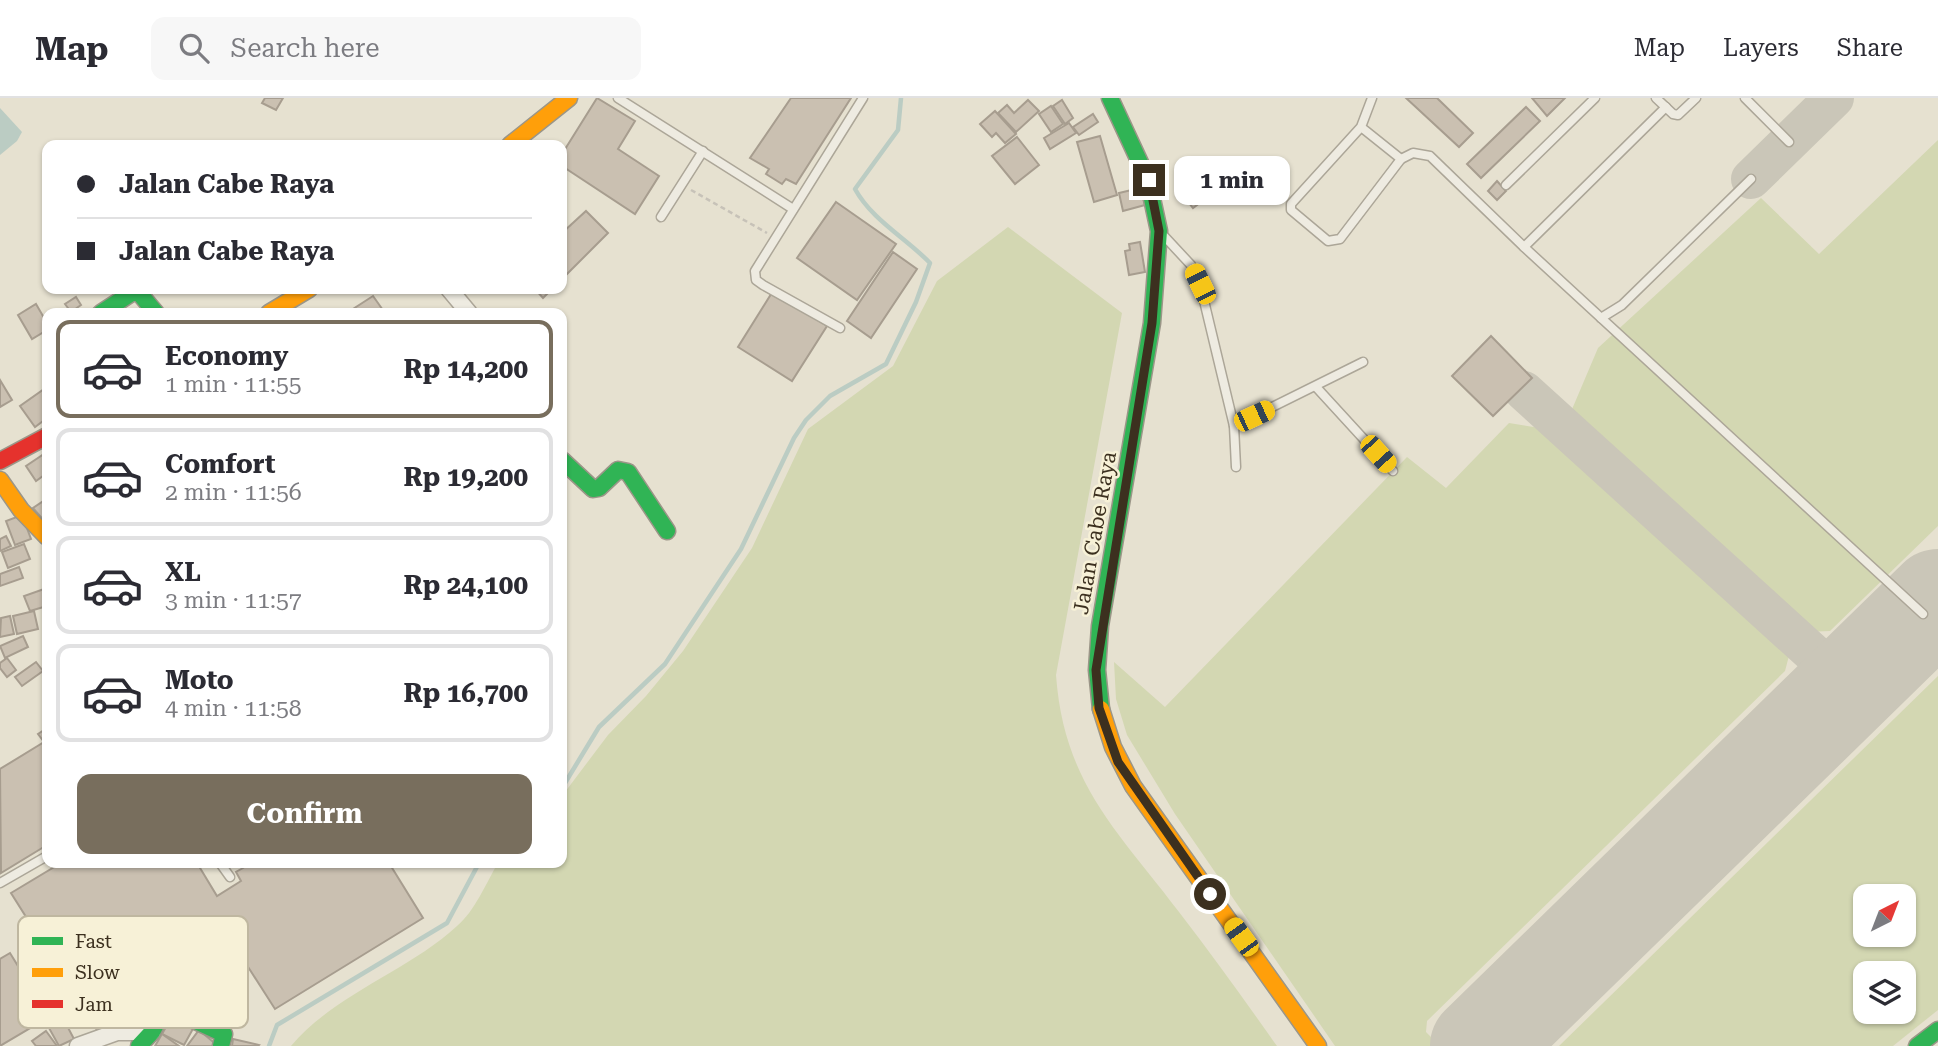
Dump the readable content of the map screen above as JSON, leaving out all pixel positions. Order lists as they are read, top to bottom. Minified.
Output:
{"streets":{"main road":["Jalan Cabe Raya"]},"legend":["Fast","Slow","Jam"],"north":"top right","page":{"header":"Map","search":"Search here","nav":["Map","Layers","Share"],"banner":["Jalan Cabe Raya","Jalan Cabe Raya"],"bubble":"1 min","list":[{"name":"Economy","note":"1 min · 11:55","value":"Rp 14,200"},{"name":"Comfort","note":"2 min · 11:56","value":"Rp 19,200"},{"name":"XL","note":"3 min · 11:57","value":"Rp 24,100"},{"name":"Moto","note":"4 min · 11:58","value":"Rp 16,700"}],"buttons":"Confirm"}}
